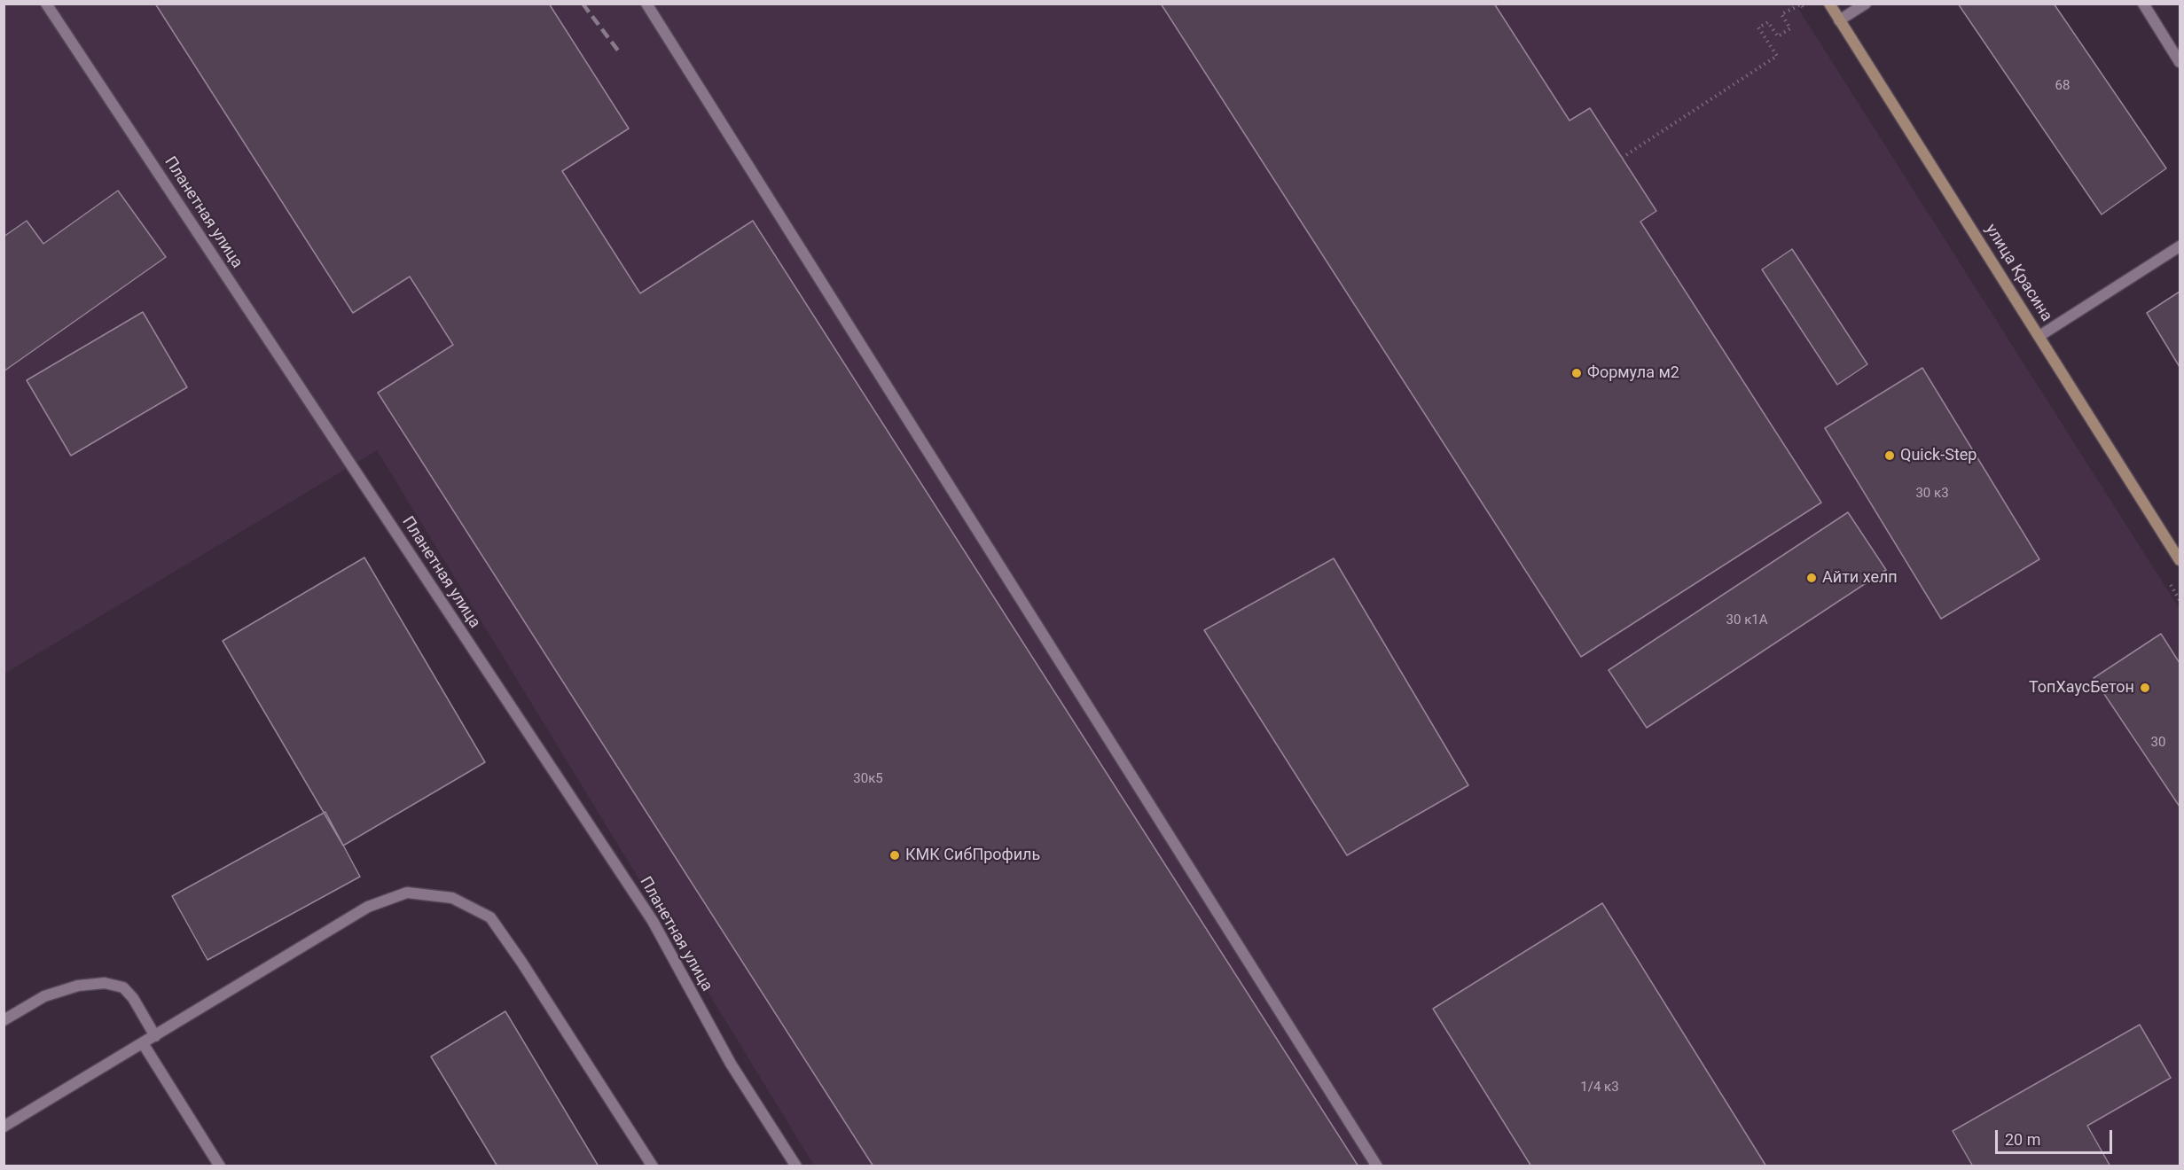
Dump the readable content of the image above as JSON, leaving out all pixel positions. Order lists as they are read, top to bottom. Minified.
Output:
{"streets":{"street":["улица Красина"],"lane":["Планетная улица"]},"places":["Формула м2","Quick-Step","Айти хелп","ТопХаусБетон","КМК СибПрофиль"],"house_numbers":["68","30 к3","30 к1А","30","30к5","1/4 к3"],"scale_bar":"20 m"}
